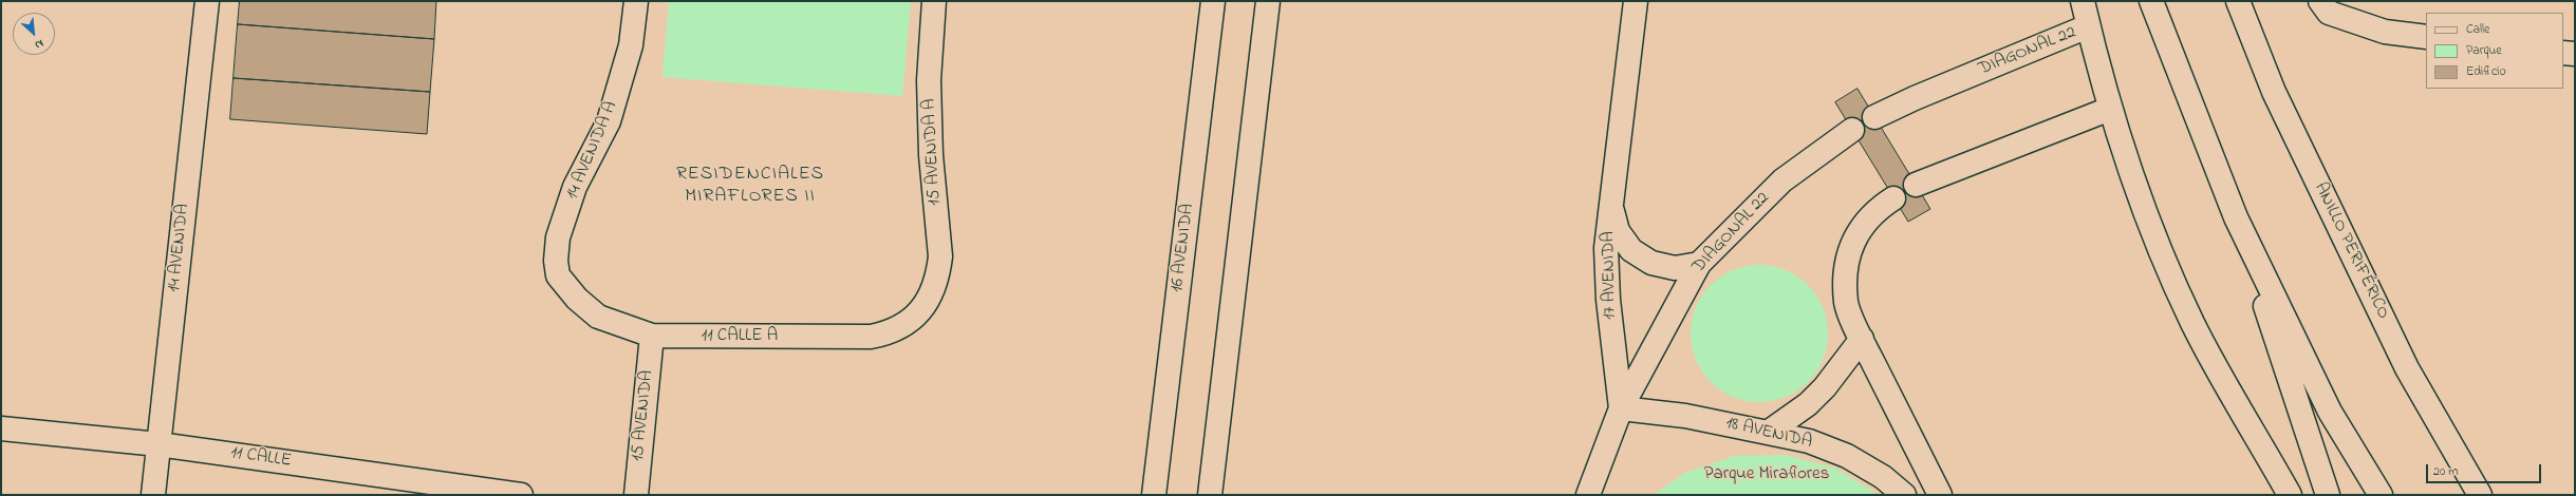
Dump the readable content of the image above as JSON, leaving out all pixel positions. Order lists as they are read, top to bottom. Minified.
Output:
{"streets":{"main road":["DIAGONAL 22","14 AVENIDA A","15 AVENIDA A","14 AVENIDA","16 AVENIDA","ANILLO PERIFÉRICO","17 AVENIDA","11 CALLE A","15 AVENIDA","18 AVENIDA","11 CALLE"]},"crossings":[["DIAGONAL 22","17 AVENIDA"],["DIAGONAL 22","18 AVENIDA"],["14 AVENIDA A","11 CALLE A"],["15 AVENIDA A","11 CALLE A"],["14 AVENIDA","11 CALLE"],["17 AVENIDA","18 AVENIDA"],["11 CALLE A","15 AVENIDA"]],"districts":["RESIDENCIALES MIRAFLORES II"],"parks":["Parque Miraflores"],"legend":["Calle","Parque","Edificio"],"scale_bar":"20 m","north":"bottom right"}
